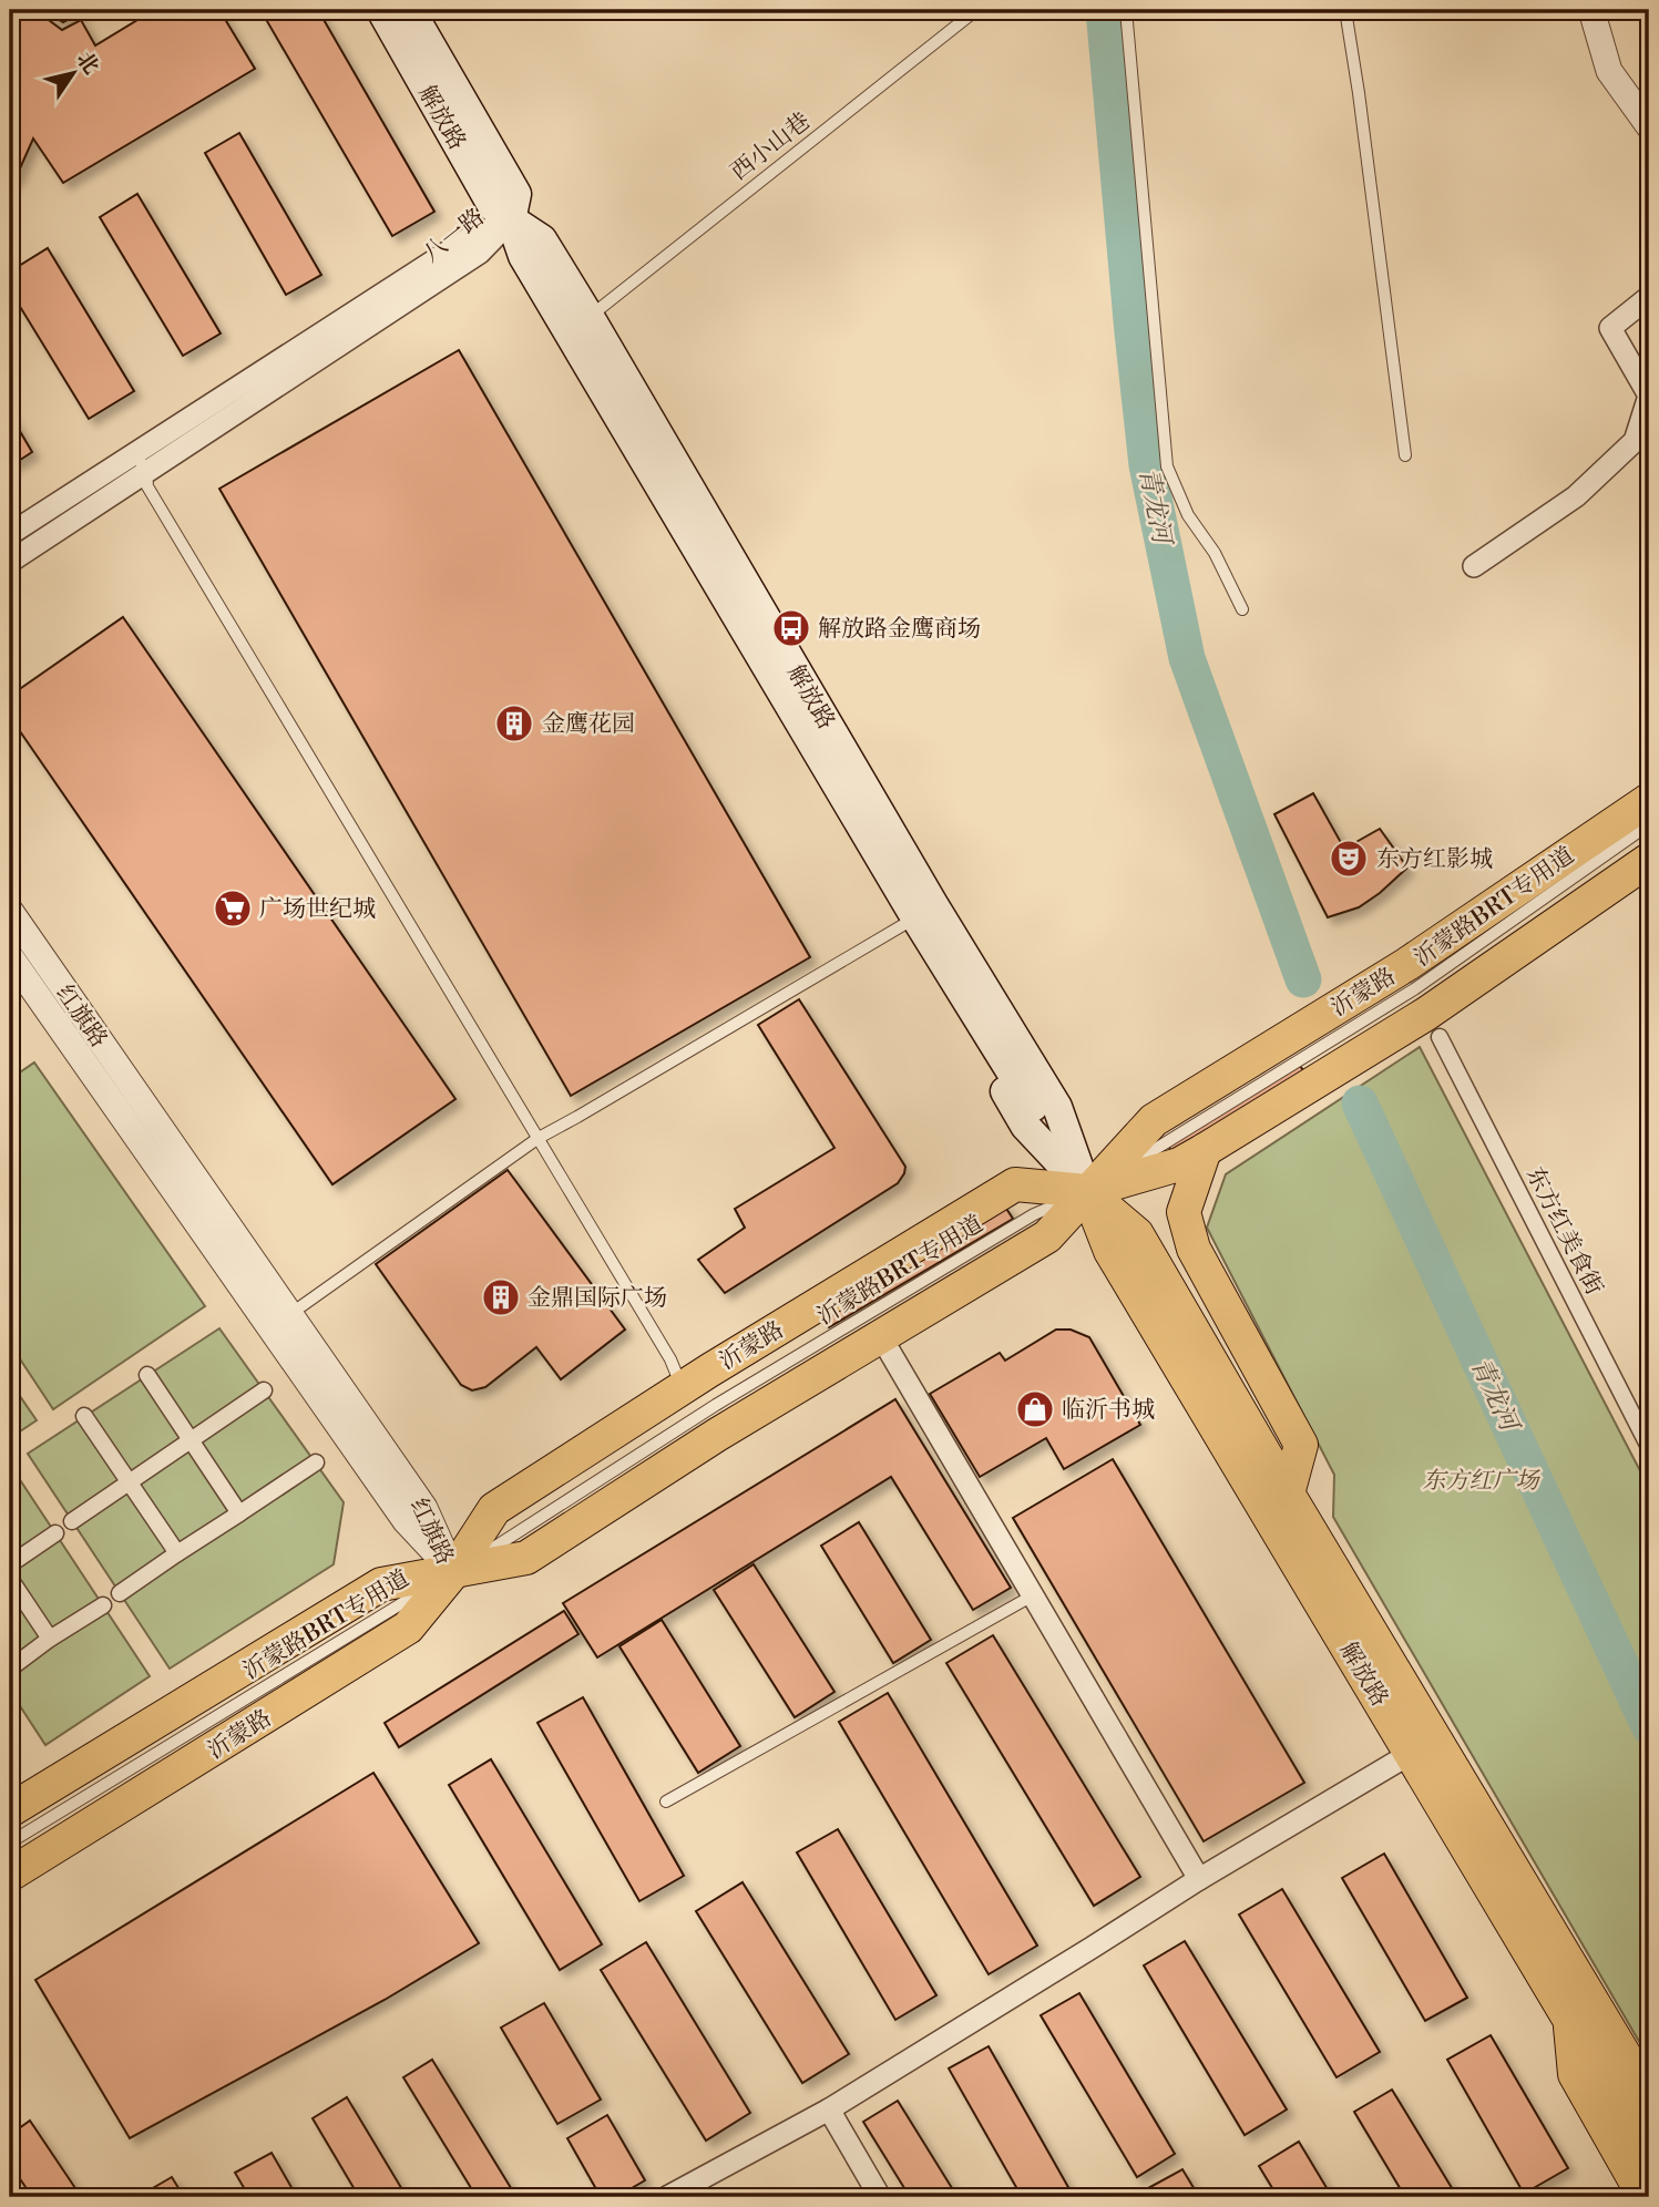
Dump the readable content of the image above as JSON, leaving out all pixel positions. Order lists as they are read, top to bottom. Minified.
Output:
{"streets":{"main road":["解放路","沂蒙路"],"street":["八一路","红旗路","东方红美食街"],"lane":["西小山巷","沂蒙路BRT专用道"]},"crossings":[["解放路","西小山巷"],["解放路","八一路"],["解放路","沂蒙路BRT专用道"],["解放路","沂蒙路"],["沂蒙路BRT专用道","沂蒙路"],["沂蒙路BRT专用道","红旗路"],["沂蒙路","红旗路"]],"water":["青龙河"],"parks":["东方红广场"],"places":{"bus stop":["解放路金鹰商场"],"building":["金鹰花园","金鼎国际广场"],"theatre":["东方红影城"],"supermarket":["广场世纪城"],"shop":["临沂书城"]},"north":"top right"}
